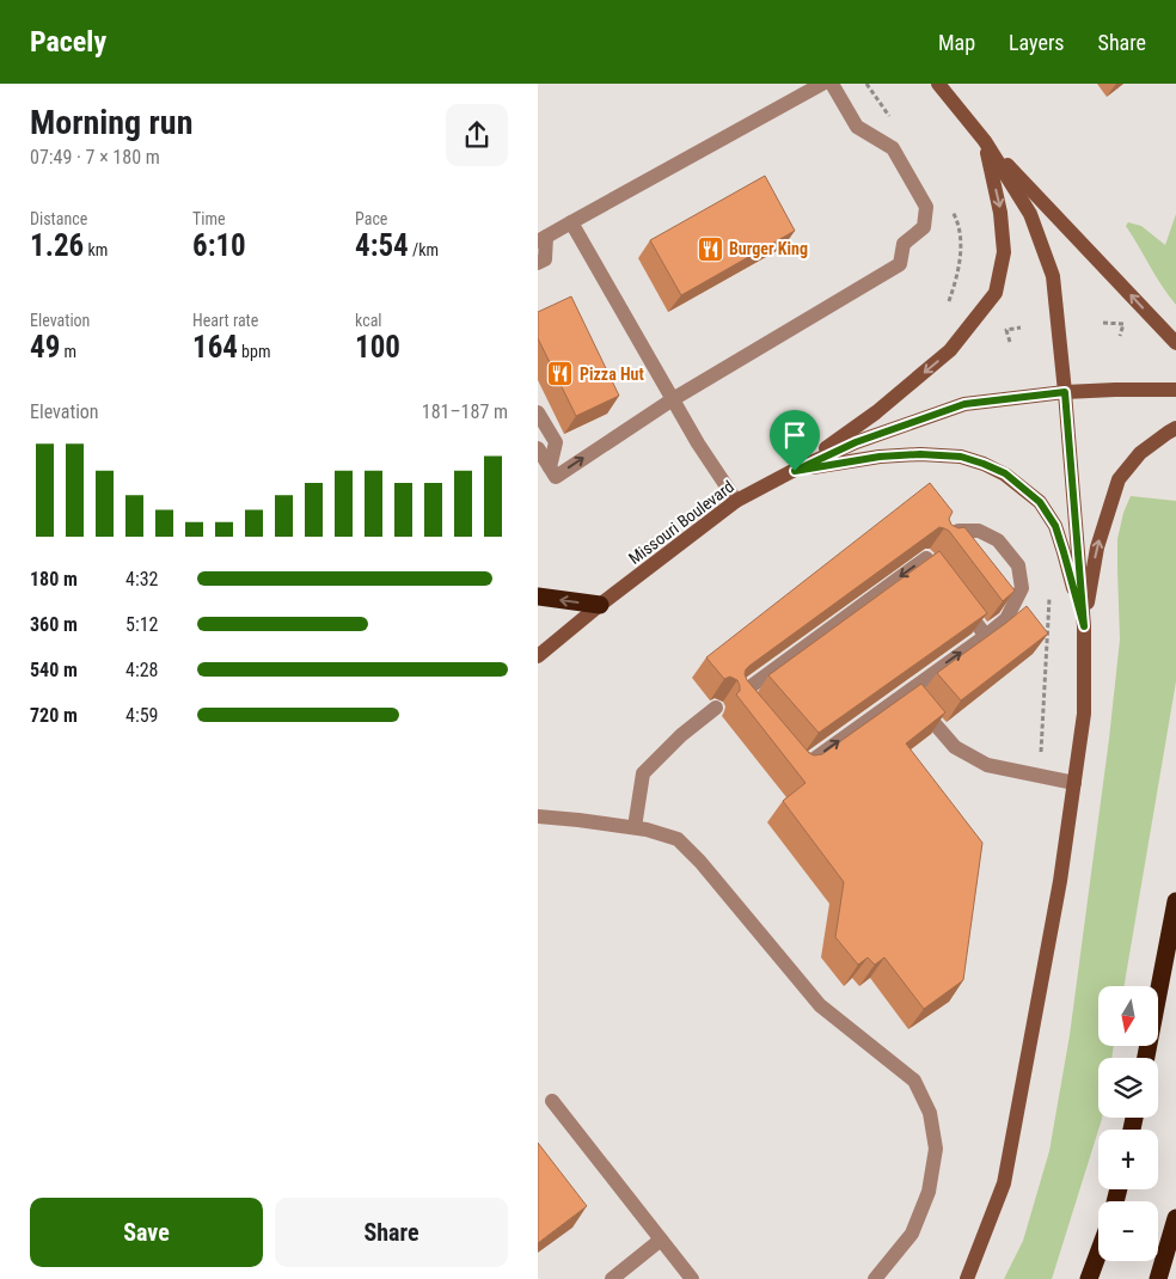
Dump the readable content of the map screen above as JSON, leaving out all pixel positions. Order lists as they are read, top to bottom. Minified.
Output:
{"streets":{"main road":["Missouri Boulevard"]},"places":{"restaurant":["Burger King","Pizza Hut"]},"north":"bottom","page":{"header":"Pacely","nav":["Map","Layers","Share"],"heading":["Morning run","07:49 · 7 × 180 m"],"stats":[["Distance","1.26 km"],["Time","6:10"],["Pace","4:54 /km"],["Elevation","49 m"],["Heart rate","164 bpm"],["kcal","100"]],"chart":["Elevation","181–187 m"],"list":[{"name":"180 m","note":"4:32"},{"name":"360 m","note":"5:12"},{"name":"540 m","note":"4:28"},{"name":"720 m","note":"4:59"}],"map_buttons":["+","−"],"buttons":["Save","Share"]}}
